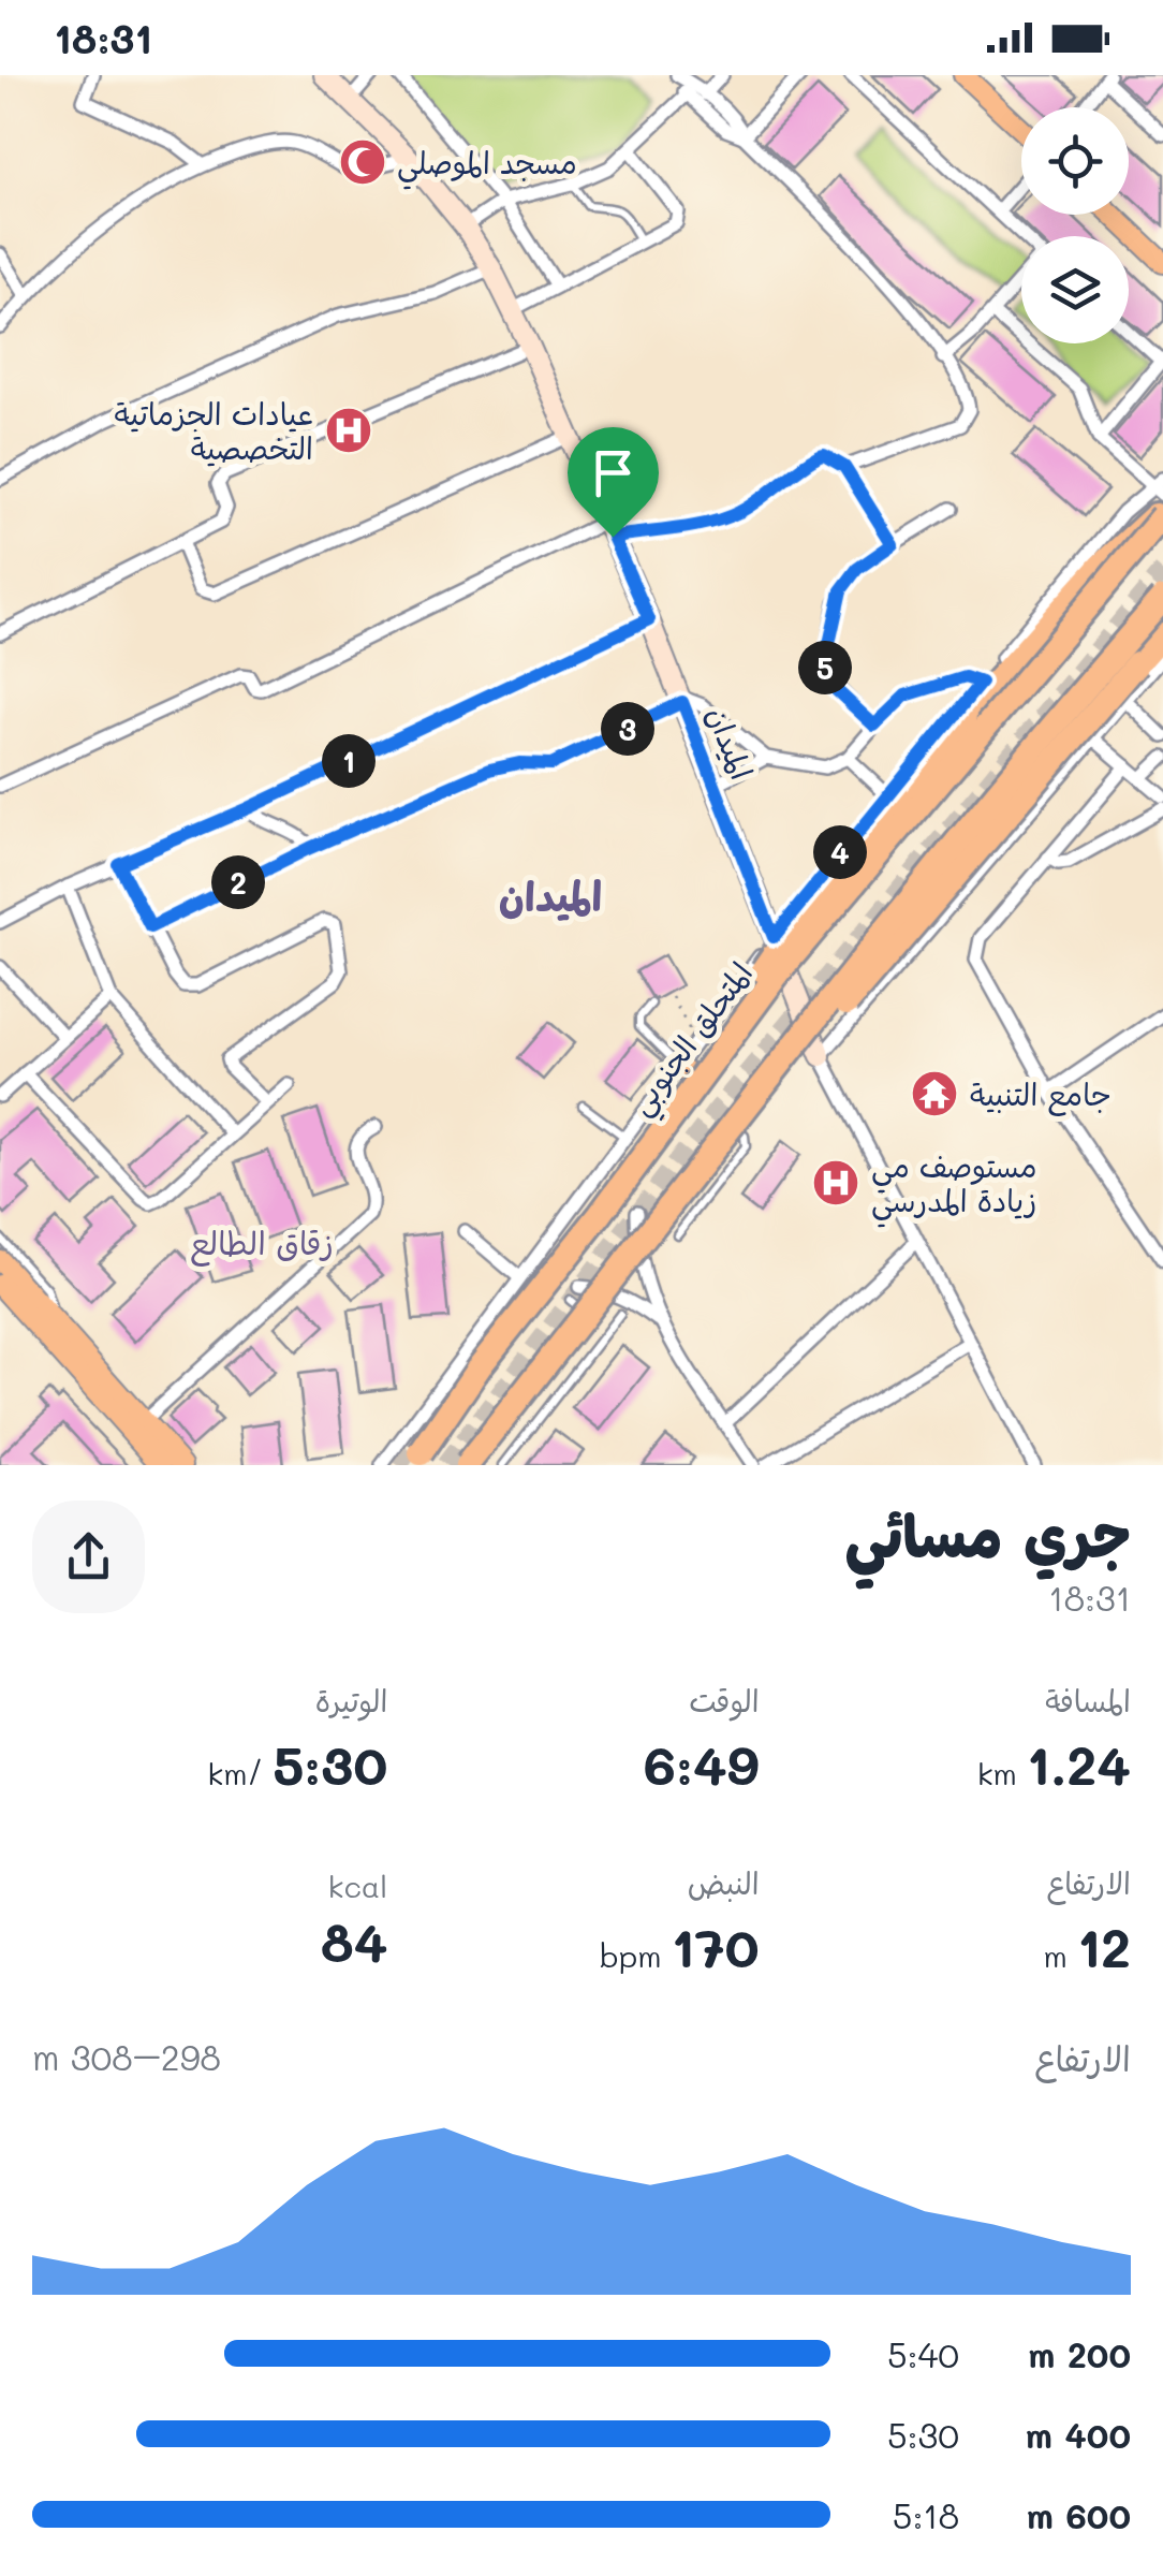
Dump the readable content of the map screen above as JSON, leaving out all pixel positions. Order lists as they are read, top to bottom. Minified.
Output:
{"streets":{"highway":["المتحلق الجنوبي"],"street":["الميدان"]},"districts":["الميدان","زقاق الطالع"],"places":{"mosque":["مسجد الموصلي"],"hospital":["عيادات الجزماتية التخصصية","مستوصف مي زيادة المدرسي"],"temple":["جامع التنبية"]},"page":{"status":"18:31","pins":["5","3","1","4","2"],"heading":["جري مسائي","18:31"],"stats":[["المسافة","1.24 km"],["الوقت","6:49"],["الوتيرة","5:30 /km"],["الارتفاع","12 m"],["النبض","170 bpm"],["kcal","84"]],"chart":["الارتفاع","298–308 m"],"list":[{"name":"200 m","note":"5:40"},{"name":"400 m","note":"5:30"},{"name":"600 m","note":"5:18"}]}}
